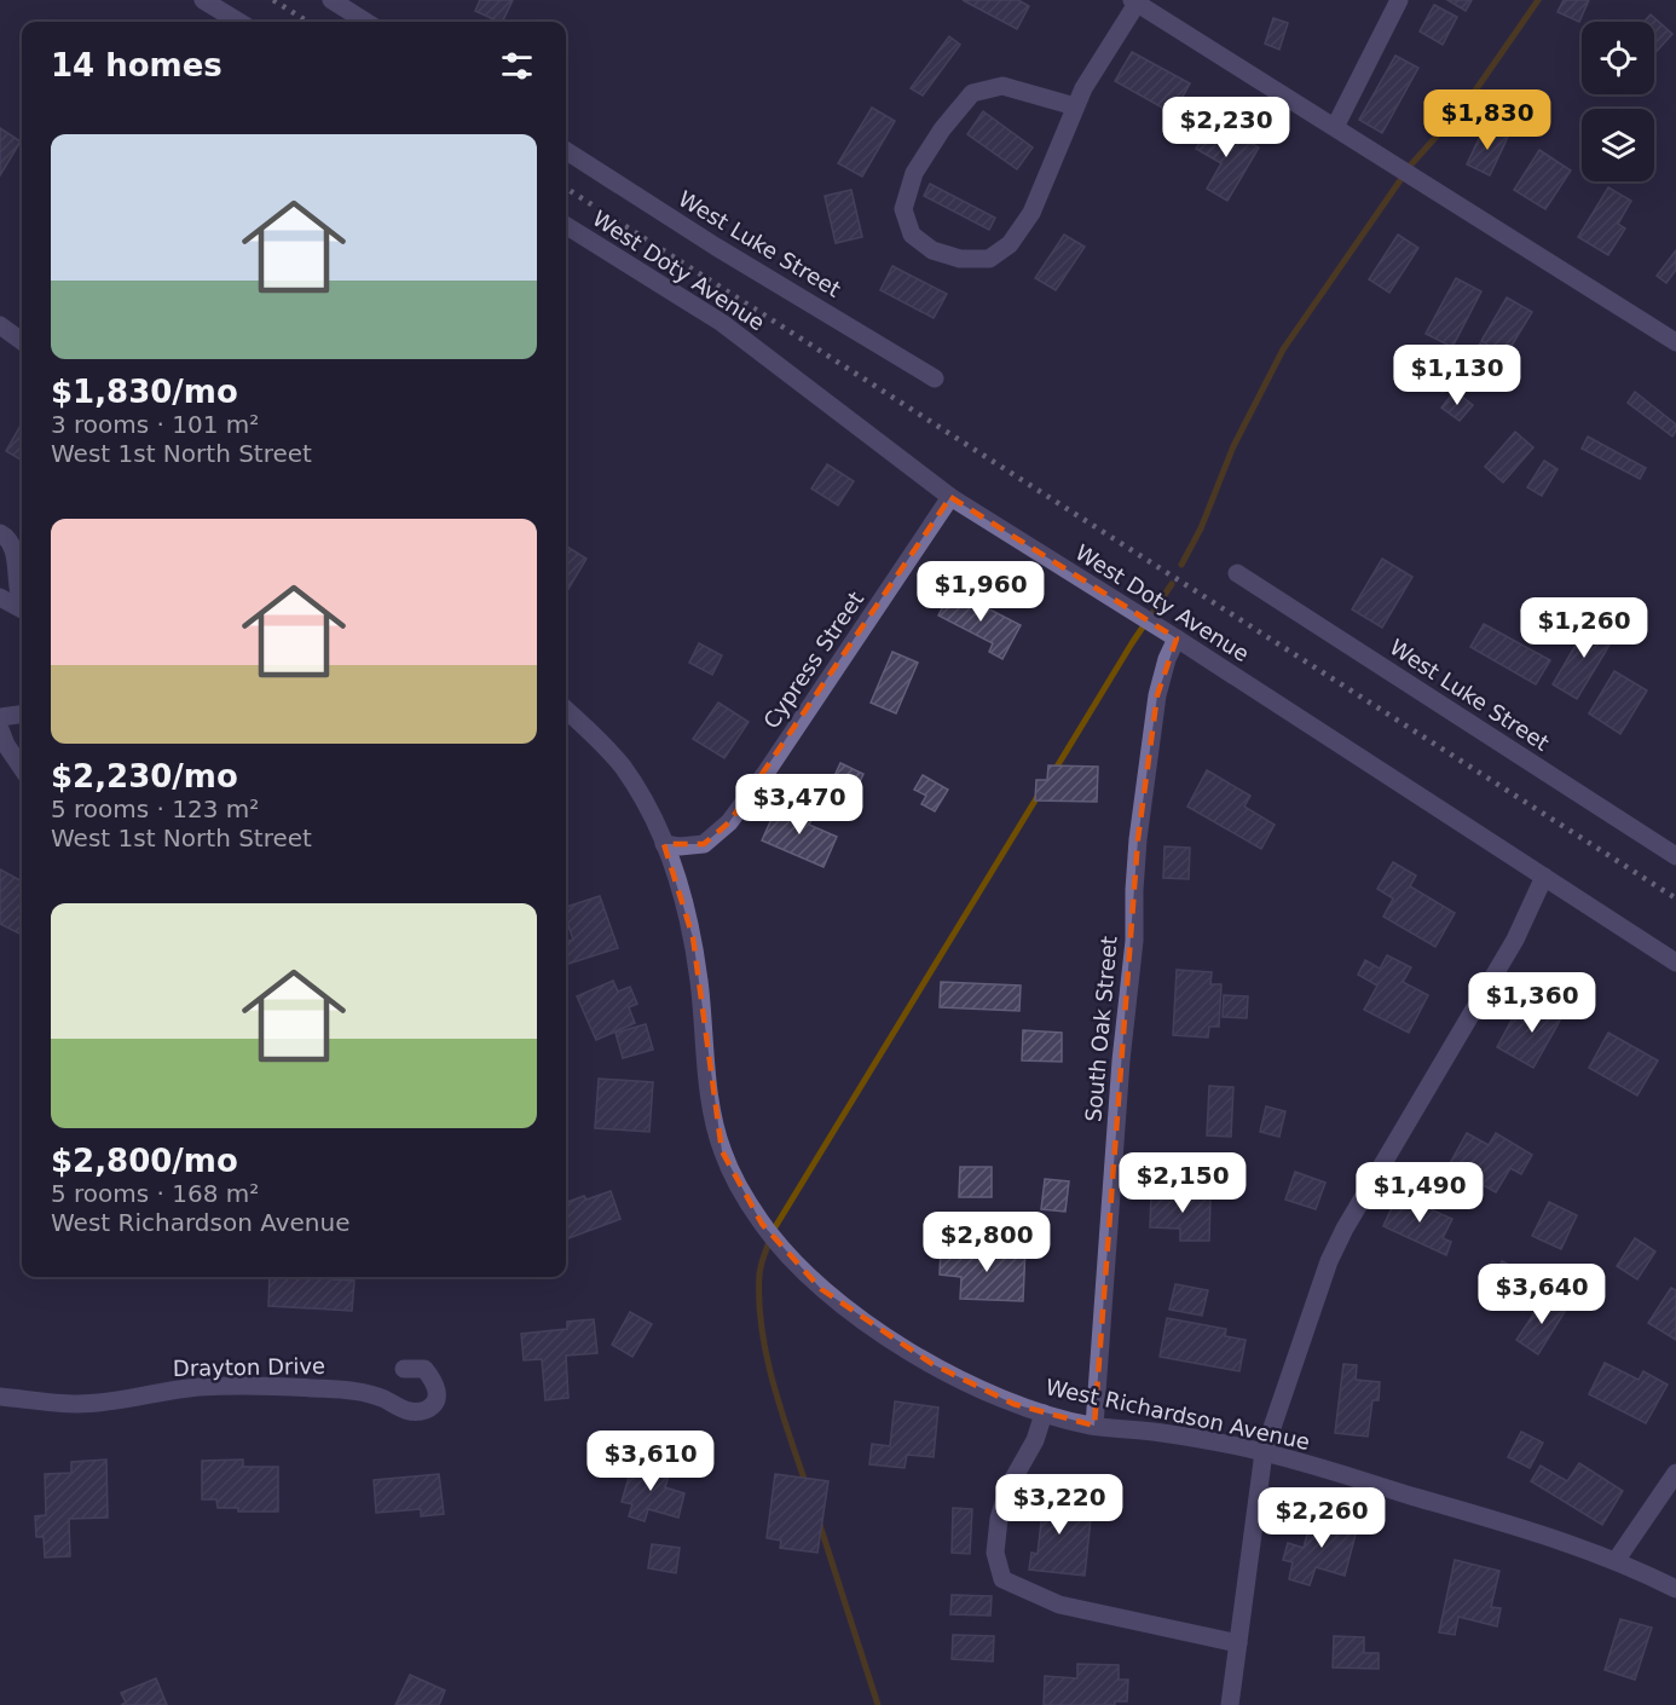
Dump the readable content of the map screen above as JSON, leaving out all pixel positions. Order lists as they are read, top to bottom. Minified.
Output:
{"streets":{"street":["West Luke Street","West Doty Avenue","Cypress Street","South Oak Street","Drayton Drive","West Richardson Avenue"]},"crossings":[["West Doty Avenue","Cypress Street"],["West Doty Avenue","South Oak Street"],["Cypress Street","West Richardson Avenue"],["South Oak Street","West Richardson Avenue"]],"page":{"heading":"14 homes","price":["$1,830","$2,230","$1,130","$1,960","$1,260","$3,470","$1,360","$2,150","$1,490","$2,800","$3,640","$3,610","$3,220","$2,260"],"list":[{"name":"$1,830/mo","note":"3 rooms · 101 m² · West 1st North Street"},{"name":"$2,230/mo","note":"5 rooms · 123 m² · West 1st North Street"},{"name":"$2,800/mo","note":"5 rooms · 168 m² · West Richardson Avenue"}]}}
